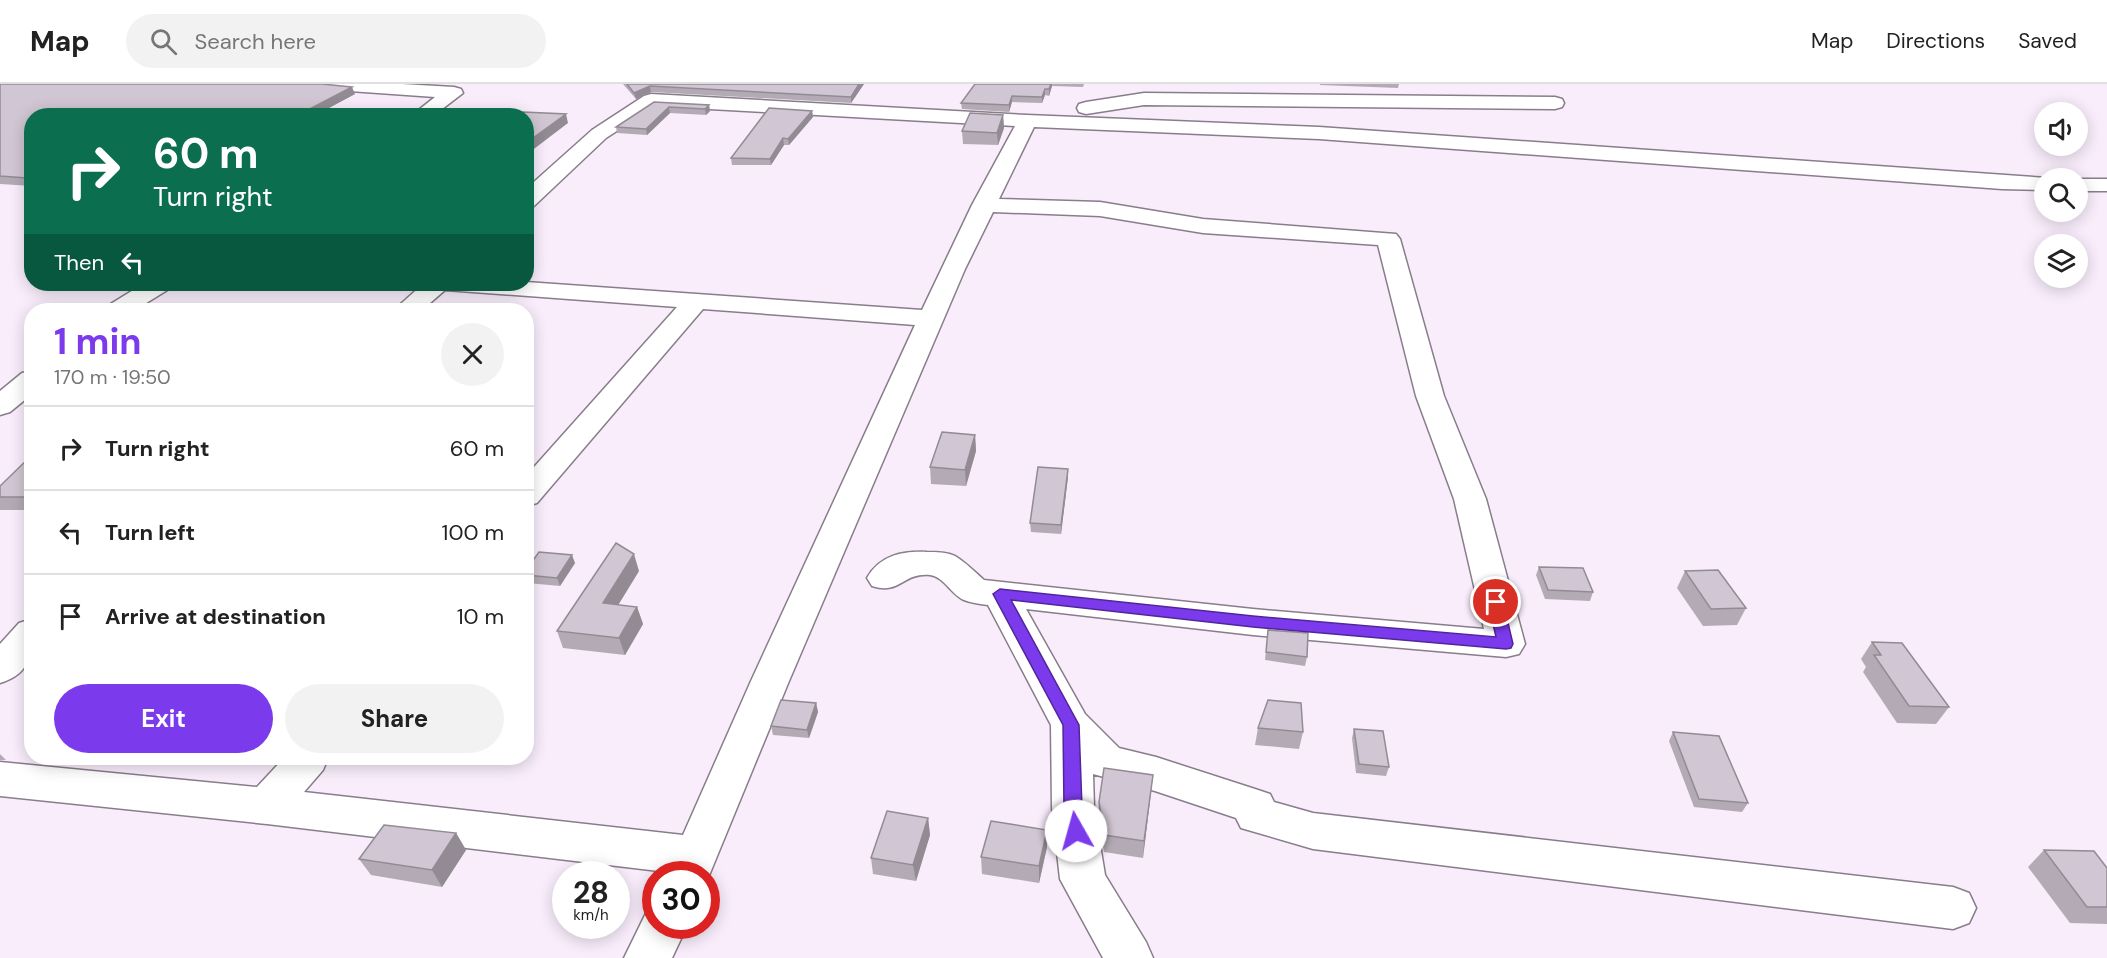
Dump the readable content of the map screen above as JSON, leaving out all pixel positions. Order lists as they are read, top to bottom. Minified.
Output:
{"page":{"header":"Map","search":"Search here","nav":["Map","Directions","Saved"],"turn":["60 m","Turn right"],"then":"Then","heading":["1 min","170 m · 19:50"],"list":[{"name":"Turn right","value":"60 m"},{"name":"Turn left","value":"100 m"},{"name":"Arrive at destination","value":"10 m"}],"buttons":["Exit","Share"],"speed":"28 km/h","limit":"30"}}
